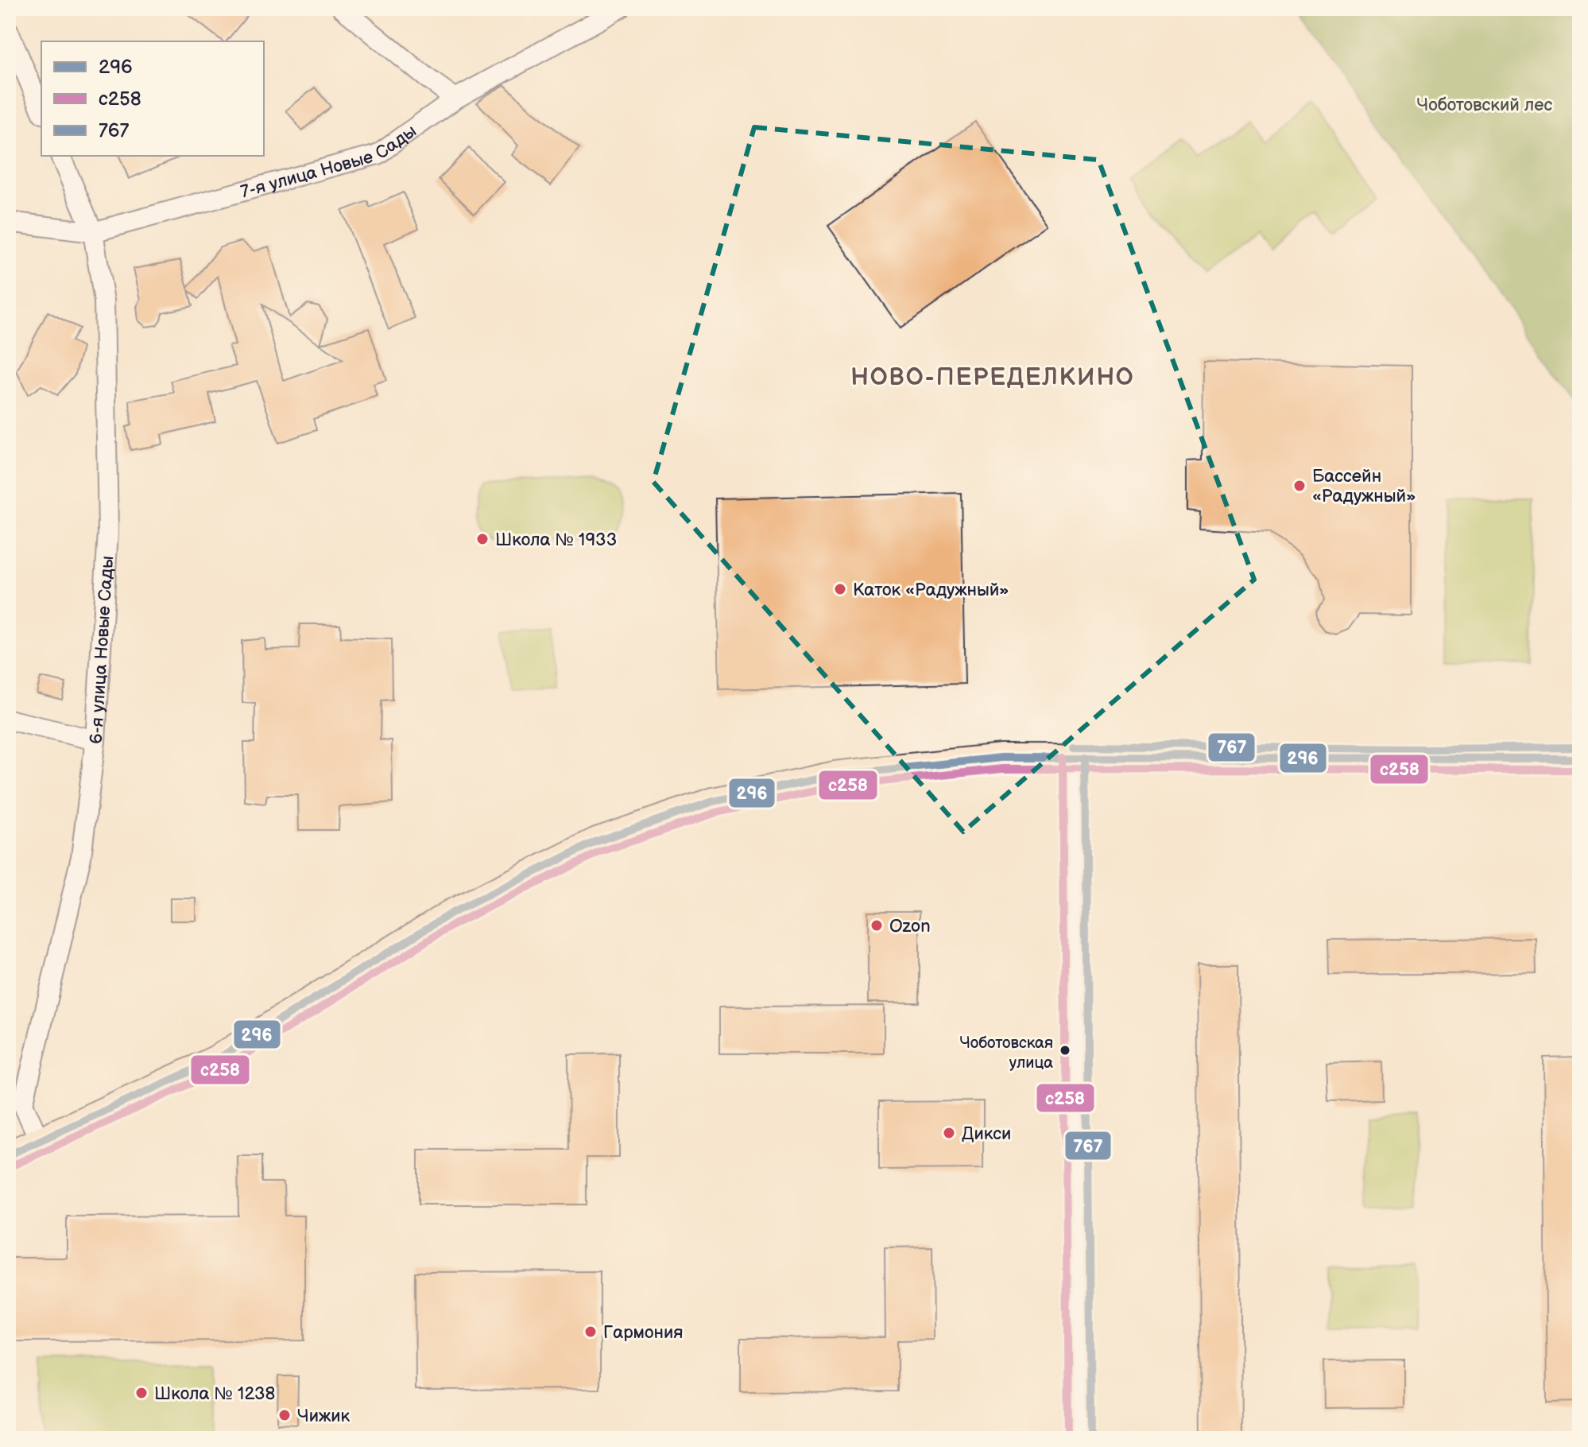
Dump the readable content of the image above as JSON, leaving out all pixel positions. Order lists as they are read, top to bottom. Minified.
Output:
{"streets":{"street":["7-я улица Новые Сады","6-я улица Новые Сады"]},"crossings":[["7-я улица Новые Сады","6-я улица Новые Сады"]],"districts":["НОВО-ПЕРЕДЕЛКИНО"],"parks":["Чоботовский лес"],"places":["Бассейн «Радужный»","Школа № 1933","Каток «Радужный»","Ozon","Чоботовская улица","Дикси","Гармония","Школа № 1238","Чижик"],"lines":["transit line 767","transit line с258","transit line 296"],"legend":["296","с258","767"]}
